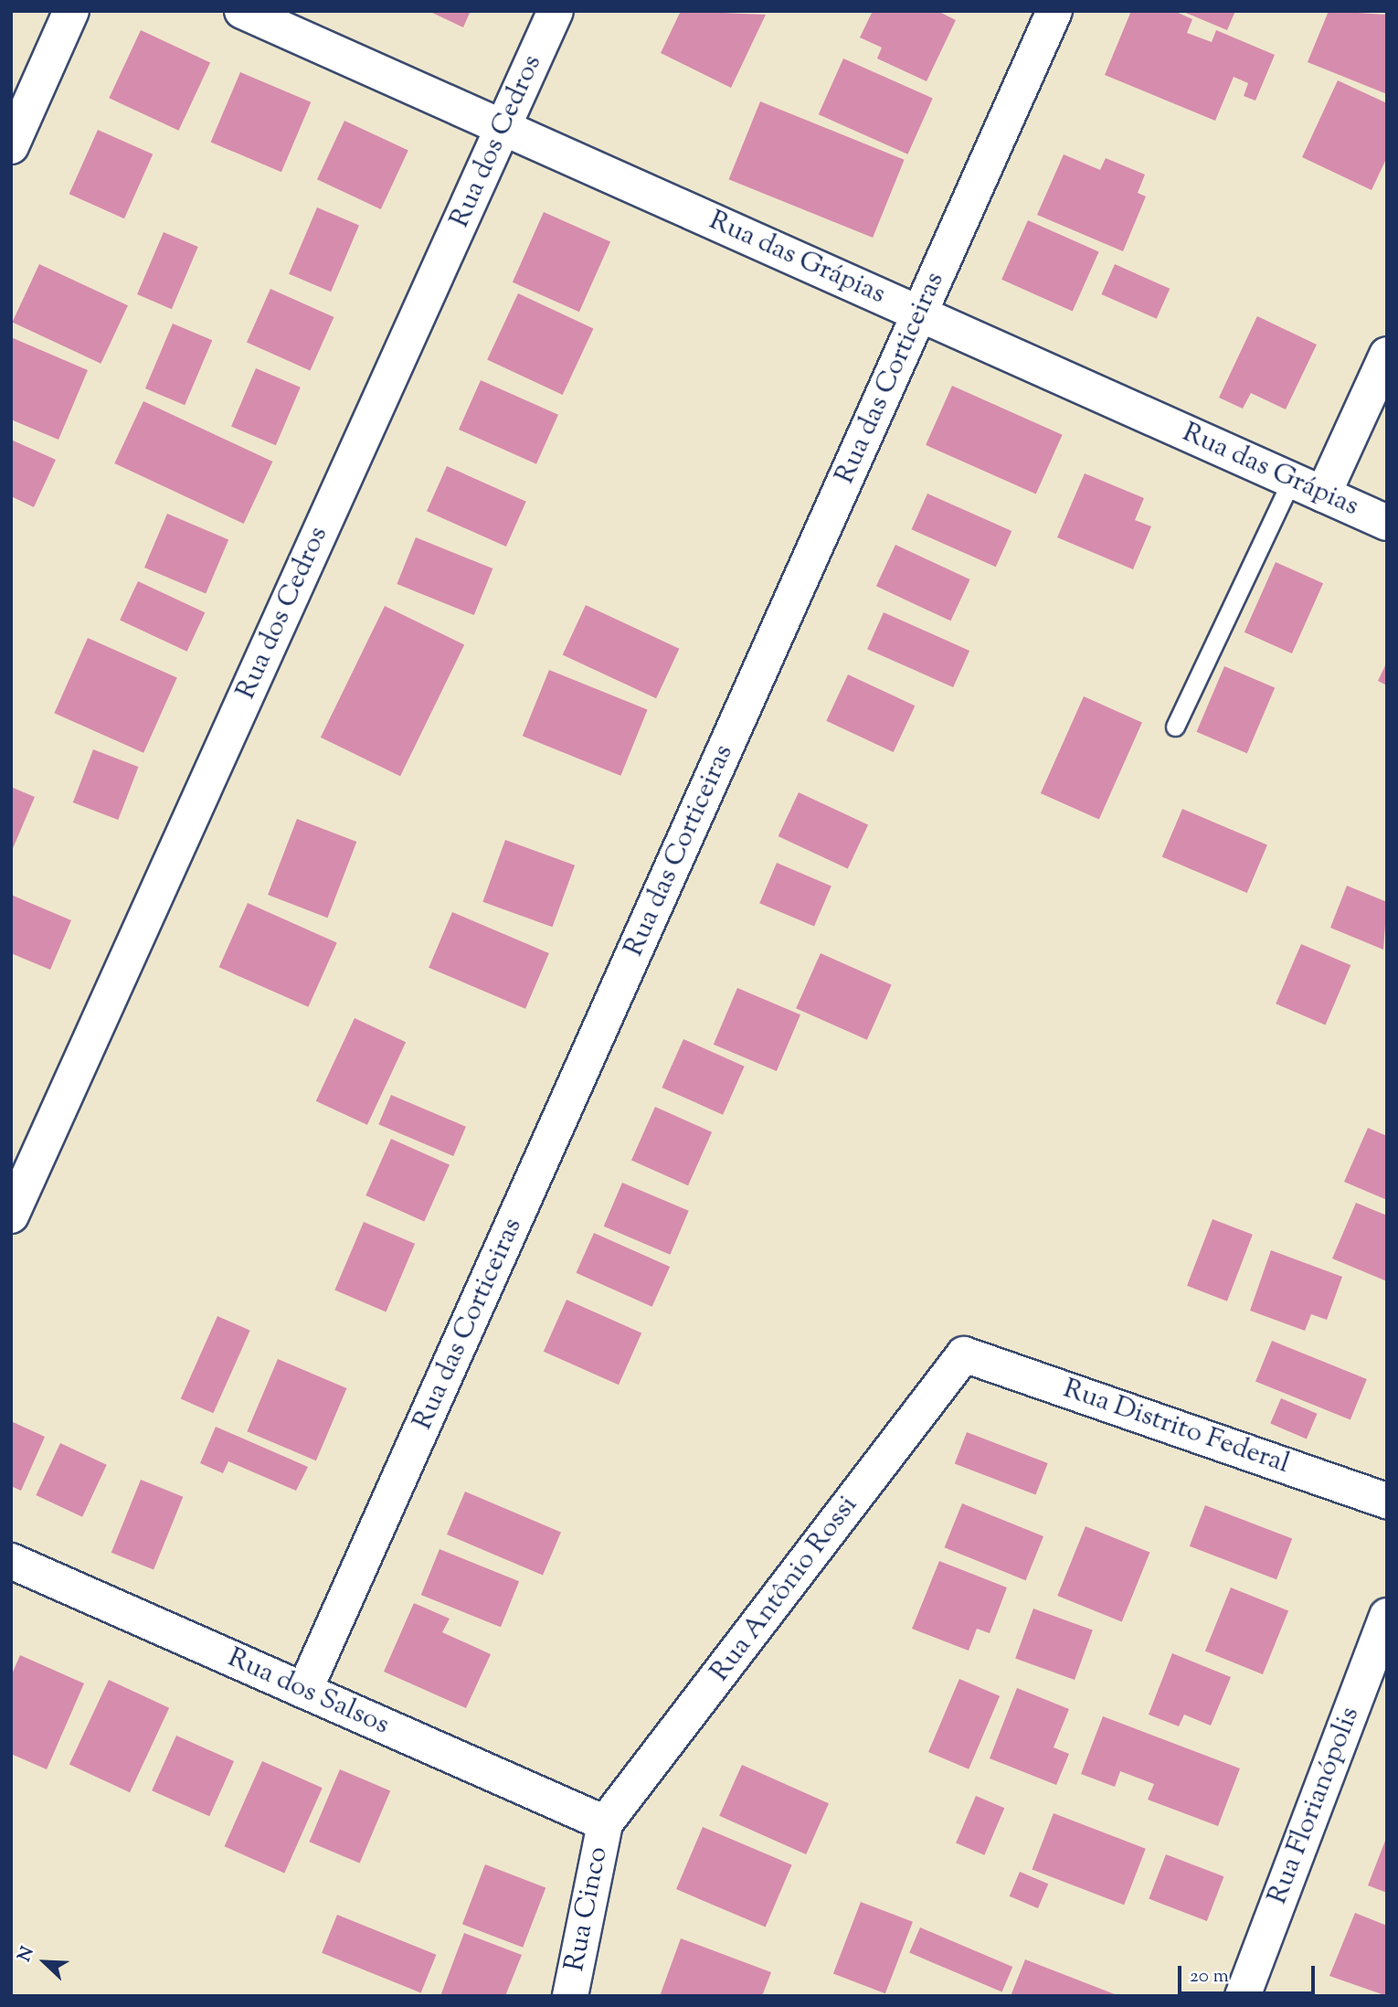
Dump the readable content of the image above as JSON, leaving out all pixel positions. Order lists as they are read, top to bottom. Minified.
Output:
{"streets":{"street":["Rua dos Cedros","Rua das Grápias","Rua das Corticeiras","Rua Distrito Federal","Rua Antônio Rossi","Rua dos Salsos","Rua Florianópolis","Rua Cinco"]},"crossings":[["Rua dos Cedros","Rua das Grápias"],["Rua das Grápias","Rua das Corticeiras"],["Rua das Corticeiras","Rua dos Salsos"],["Rua Distrito Federal","Rua Antônio Rossi"],["Rua Antônio Rossi","Rua dos Salsos"],["Rua Antônio Rossi","Rua Cinco"],["Rua dos Salsos","Rua Cinco"]],"scale_bar":"20 m","north":"top left"}
